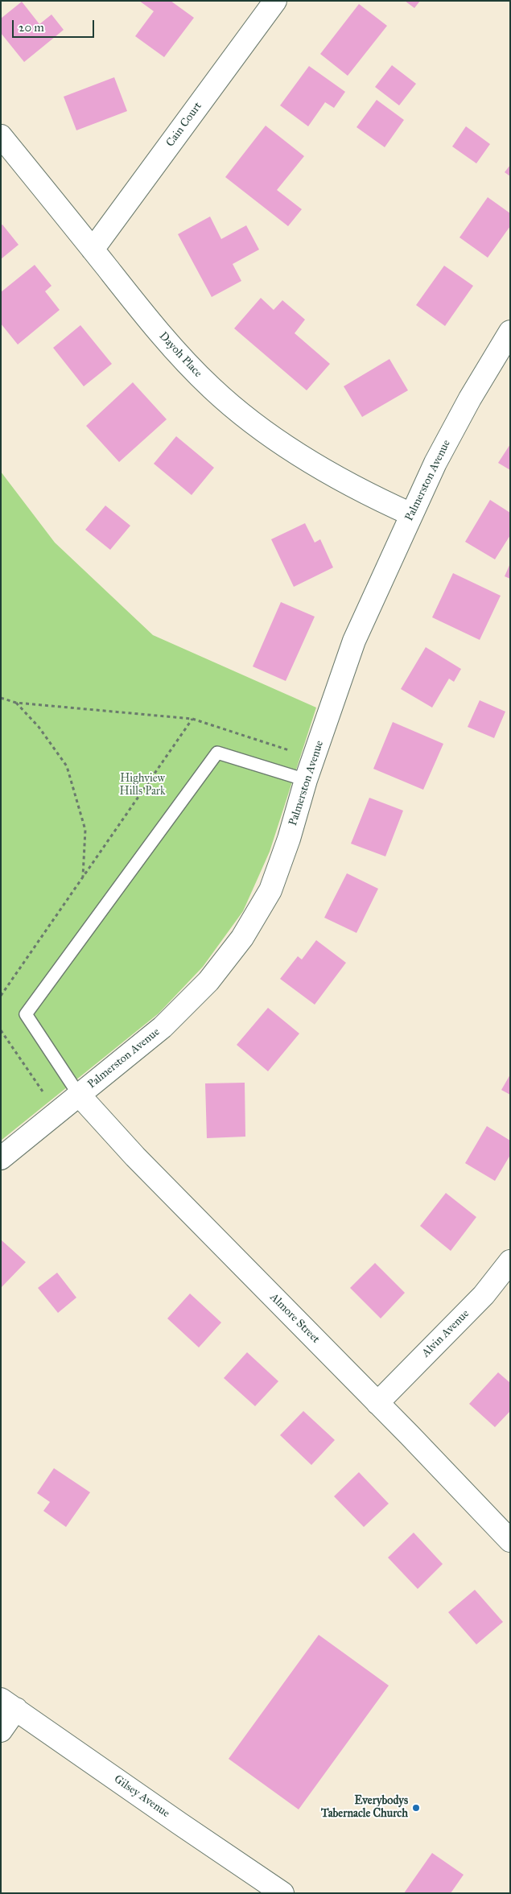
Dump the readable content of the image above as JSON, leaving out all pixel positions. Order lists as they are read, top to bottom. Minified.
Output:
{"streets":{"street":["Cain Court","Dayoh Place","Palmerston Avenue","Almore Street","Alvin Avenue","Gilsey Avenue"]},"crossings":[["Cain Court","Dayoh Place"],["Dayoh Place","Palmerston Avenue"],["Palmerston Avenue","Almore Street"],["Almore Street","Alvin Avenue"]],"parks":["Highview Hills Park"],"places":["Everybodys Tabernacle Church"],"scale_bar":"20 m"}
